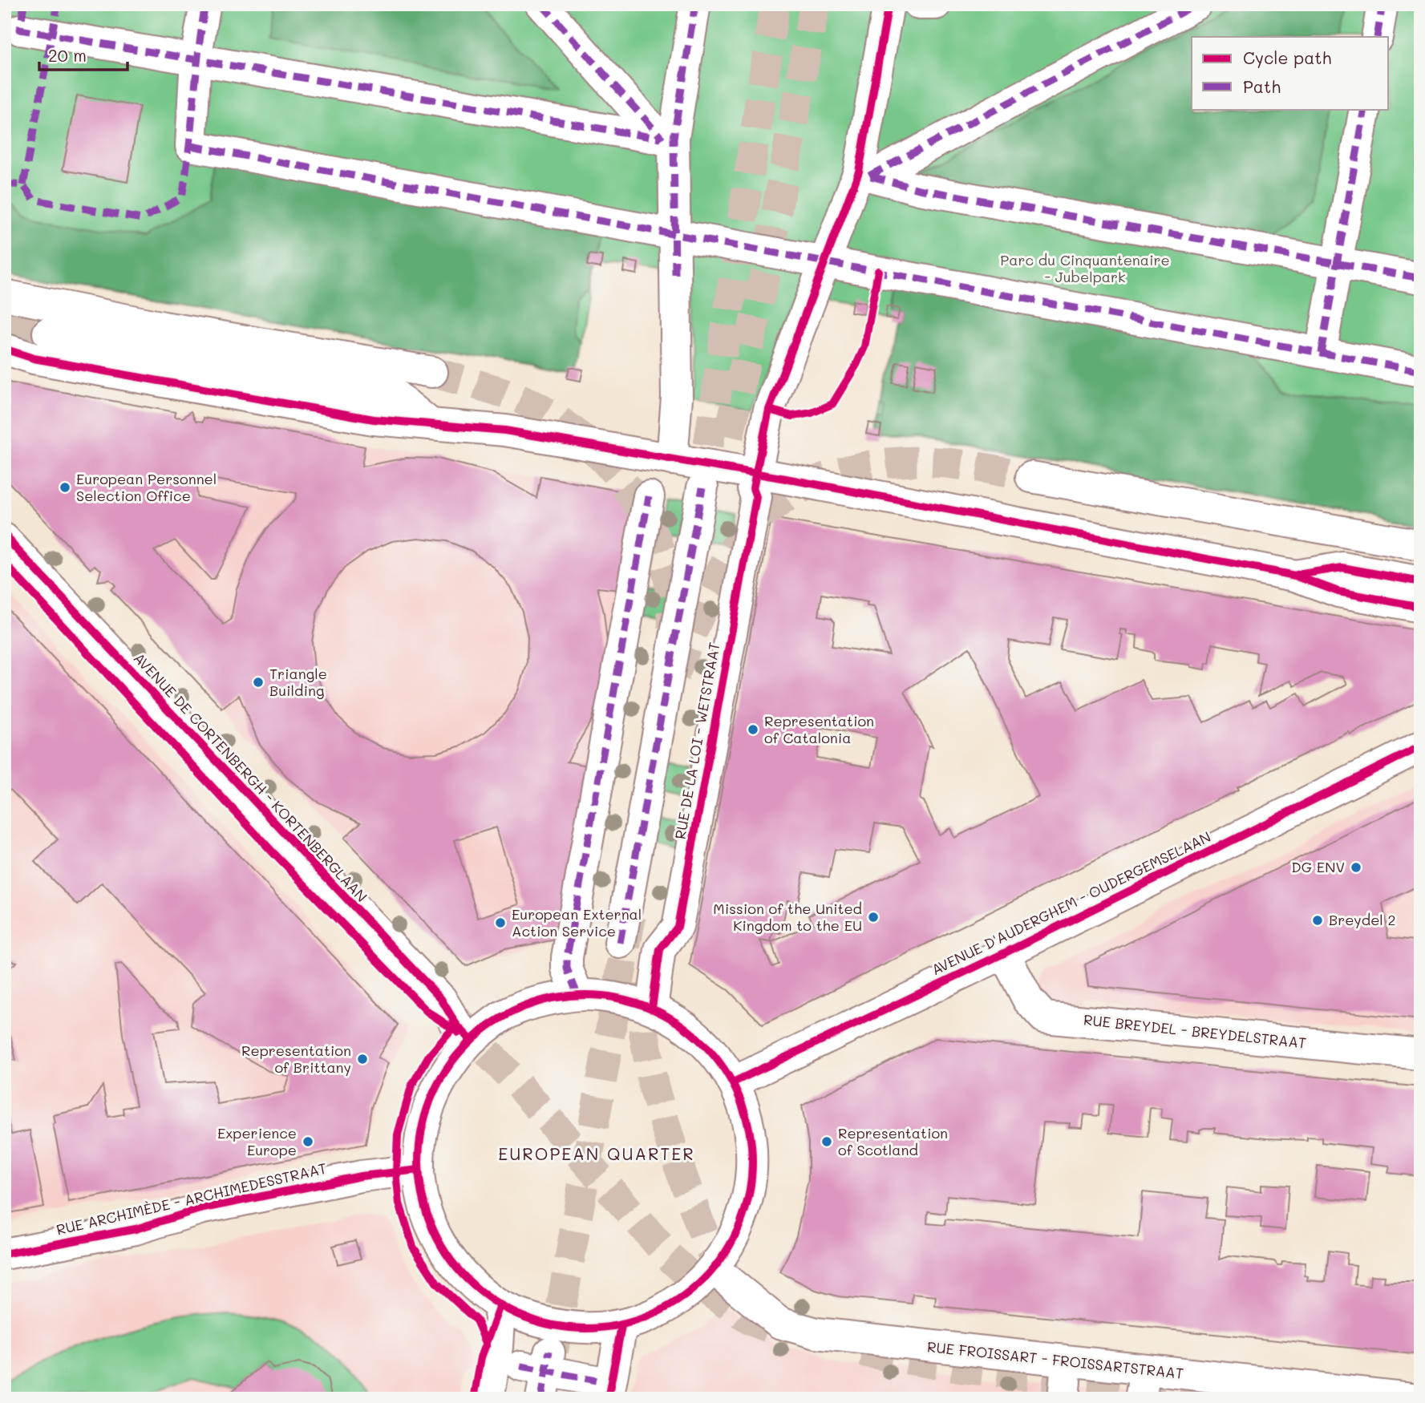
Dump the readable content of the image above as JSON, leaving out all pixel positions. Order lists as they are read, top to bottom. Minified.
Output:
{"streets":{"main road":["RUE DE LA LOI - WETSTRAAT","AVENUE DE CORTENBERGH - KORTENBERGLAAN","AVENUE D'AUDERGHEM - OUDERGEMSELAAN","RUE BREYDEL - BREYDELSTRAAT","RUE ARCHIMÈDE - ARCHIMEDESSTRAAT","RUE FROISSART - FROISSARTSTRAAT"]},"crossings":[["AVENUE D'AUDERGHEM - OUDERGEMSELAAN","RUE BREYDEL - BREYDELSTRAAT"]],"districts":["EUROPEAN QUARTER"],"parks":["Parc du Cinquantenaire - Jubelpark"],"places":["European Personnel Selection Office","Triangle Building","Representation of Catalonia","DG ENV","Mission of the United Kingdom to the EU","Breydel 2","European External Action Service","Representation of Brittany","Experience Europe","Representation of Scotland"],"legend":["Cycle path","Path"],"scale_bar":"20 m"}
